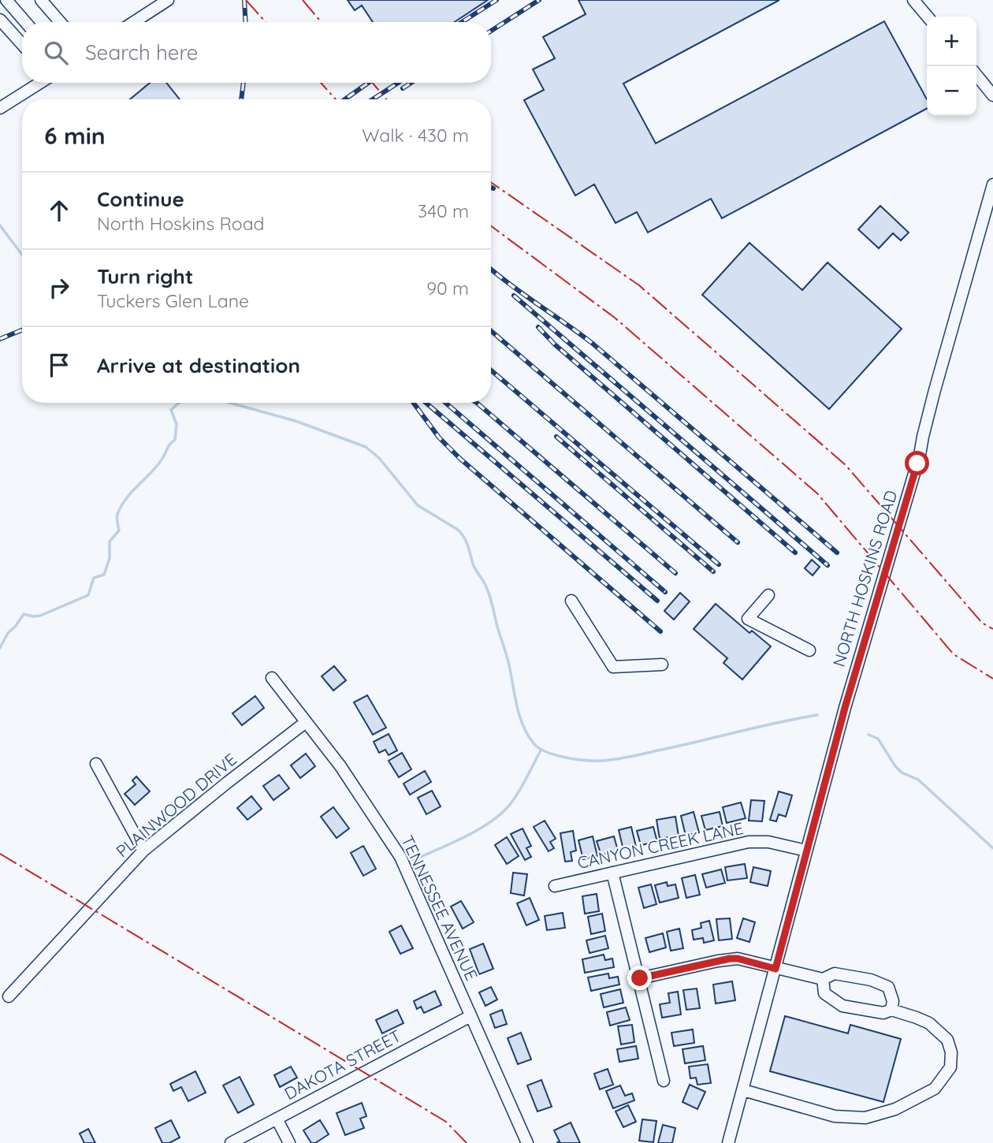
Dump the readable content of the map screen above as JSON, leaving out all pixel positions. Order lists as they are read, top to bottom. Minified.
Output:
{"streets":{"street":["NORTH HOSKINS ROAD","PLAINWOOD DRIVE","CANYON CREEK LANE","TENNESSEE AVENUE","DAKOTA STREET"]},"crossings":[["NORTH HOSKINS ROAD","CANYON CREEK LANE"],["PLAINWOOD DRIVE","TENNESSEE AVENUE"],["TENNESSEE AVENUE","DAKOTA STREET"]],"page":{"map_buttons":["+","−"],"search":"Search here","heading":["6 min","Walk · 430 m"],"list":[["Continue","North Hoskins Road","340 m"],["Turn right","Tuckers Glen Lane","90 m"],"Arrive at destination"]}}
